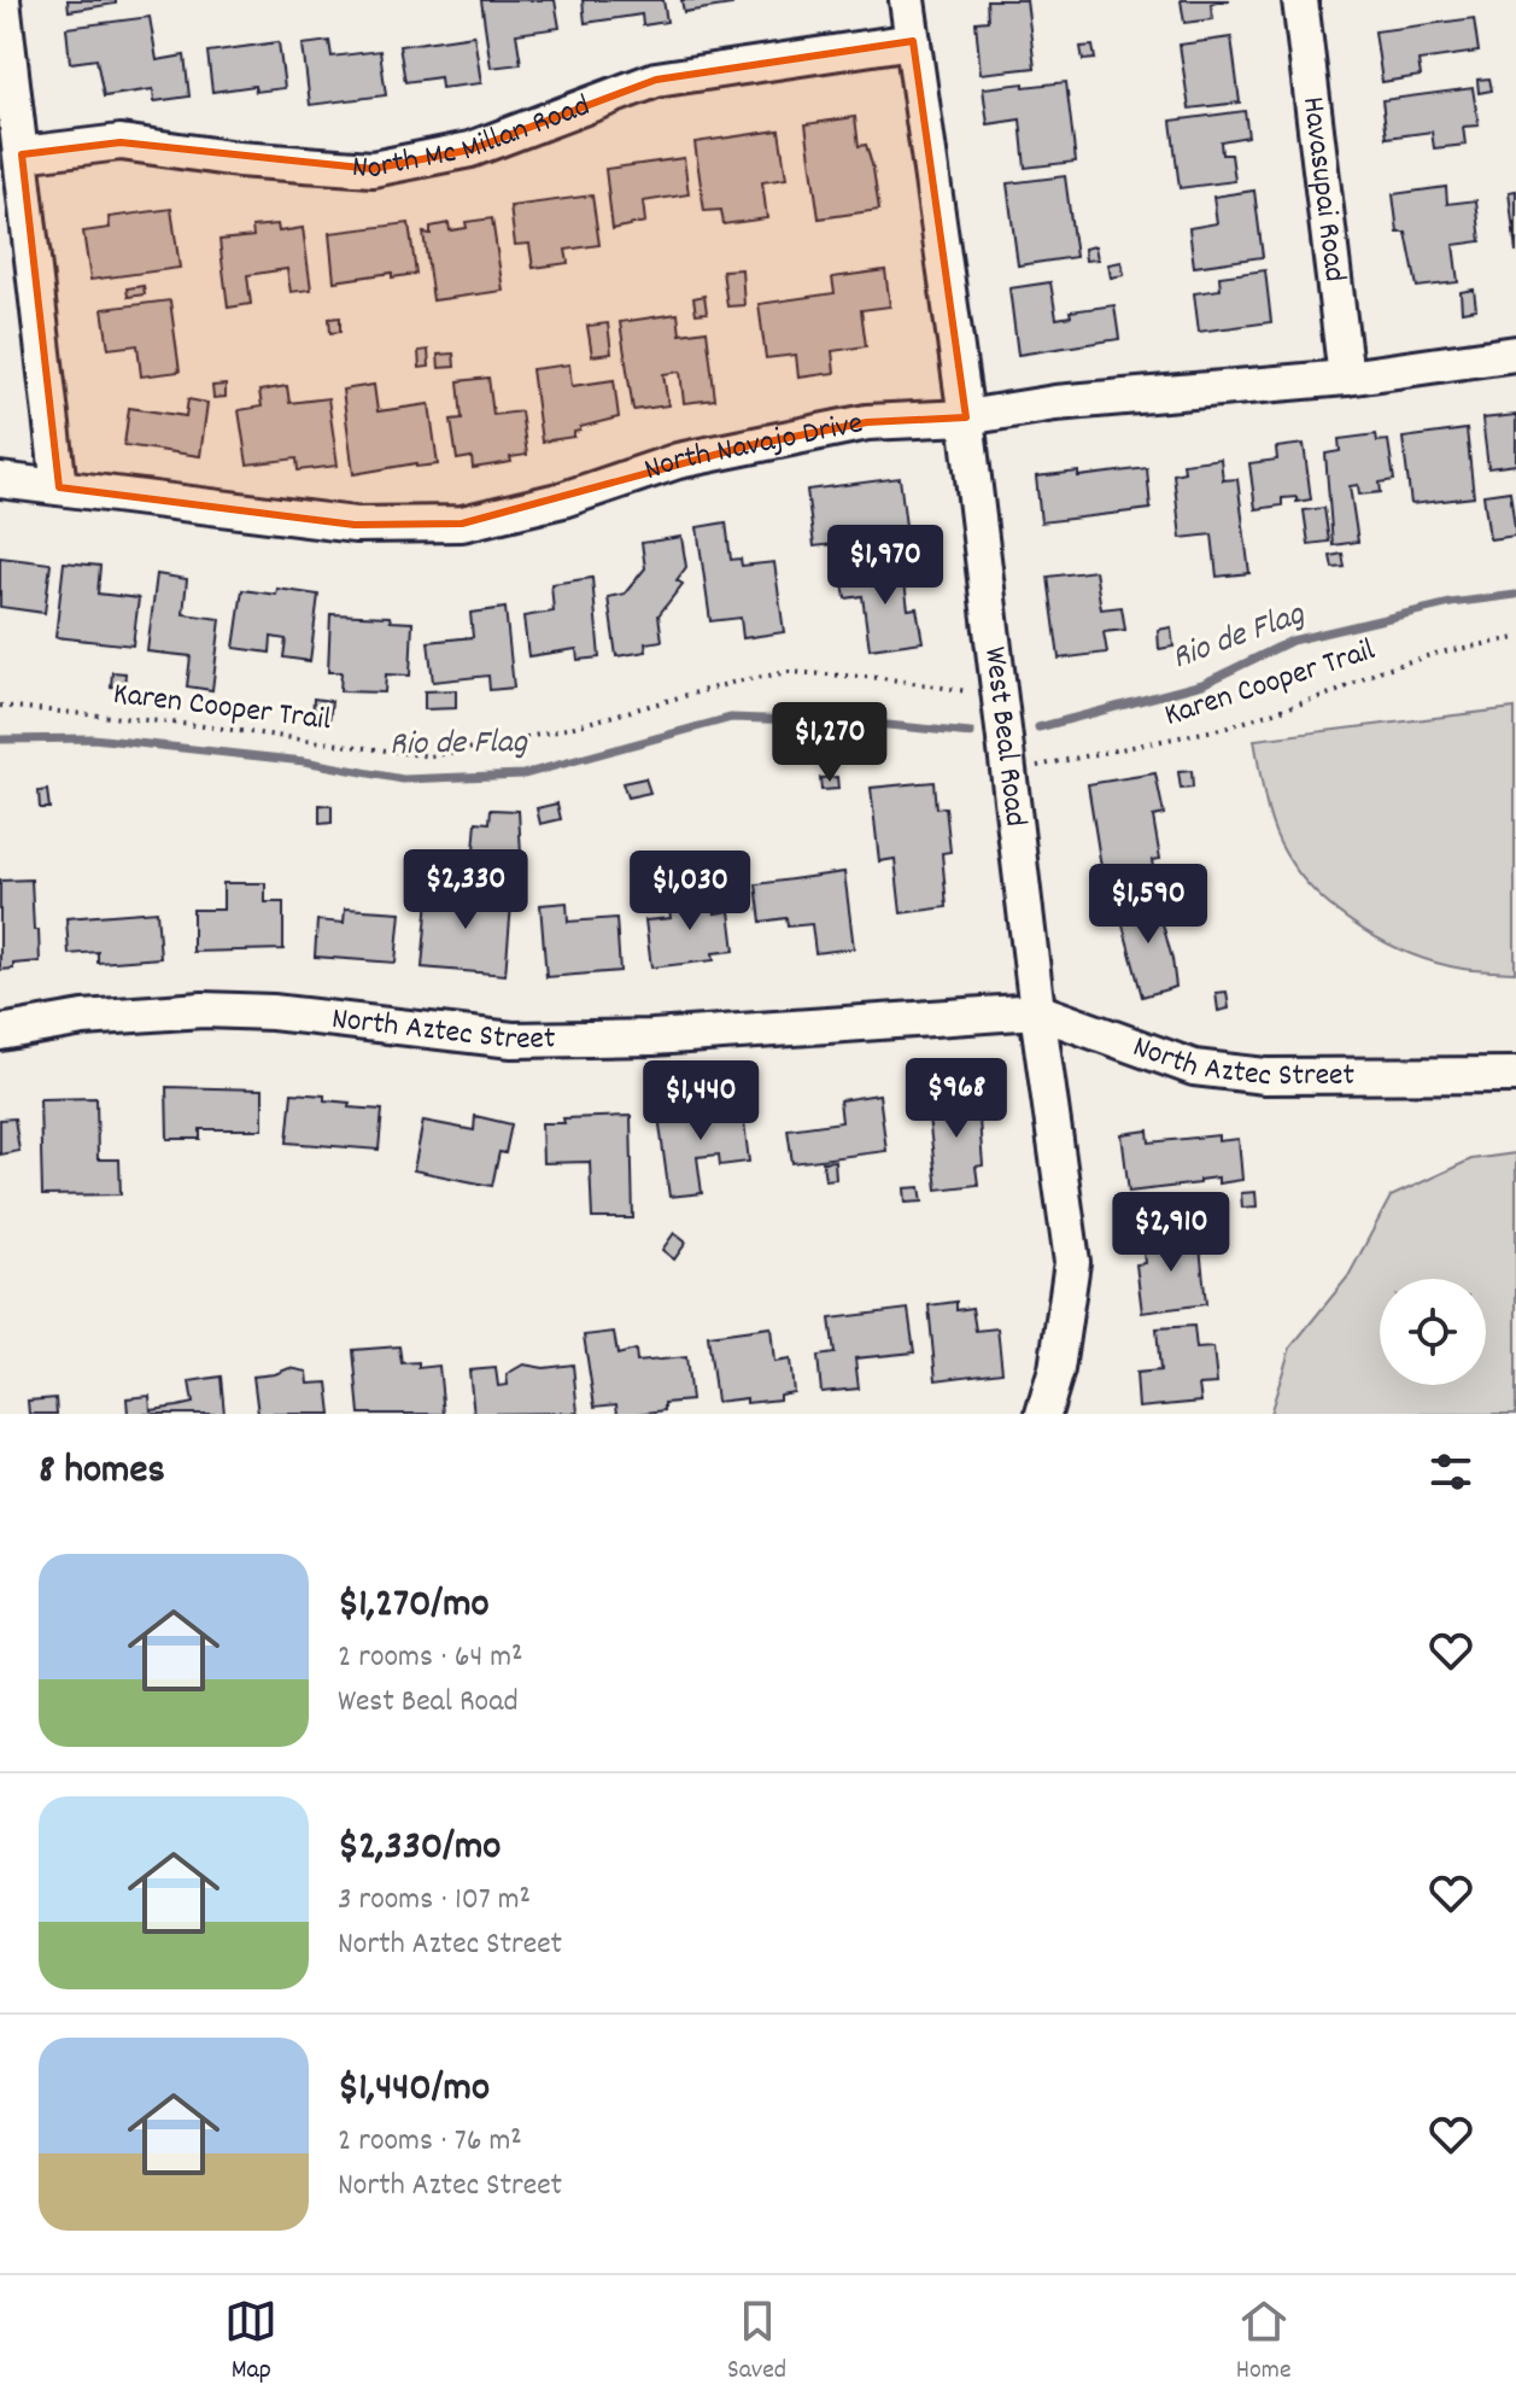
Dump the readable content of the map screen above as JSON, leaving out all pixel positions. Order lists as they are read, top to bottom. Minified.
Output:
{"streets":{"street":["North Mc Millan Road","Havasupai Road","North Navajo Drive","West Beal Road","North Aztec Street"],"path":["Karen Cooper Trail"]},"crossings":[["North Mc Millan Road","West Beal Road"],["Havasupai Road","North Navajo Drive"],["North Navajo Drive","West Beal Road"],["West Beal Road","North Aztec Street"]],"water":["Rio de Flag"],"page":{"price":["$1,970","$1,270","$2,330","$1,030","$1,590","$968","$1,440","$2,910"],"heading":"8 homes","list":[{"name":"$1,270/mo","note":"2 rooms · 64 m² · West Beal Road"},{"name":"$2,330/mo","note":"3 rooms · 107 m² · North Aztec Street"},{"name":"$1,440/mo","note":"2 rooms · 76 m² · North Aztec Street"}],"tabs":["Map","Saved","Home"]}}
